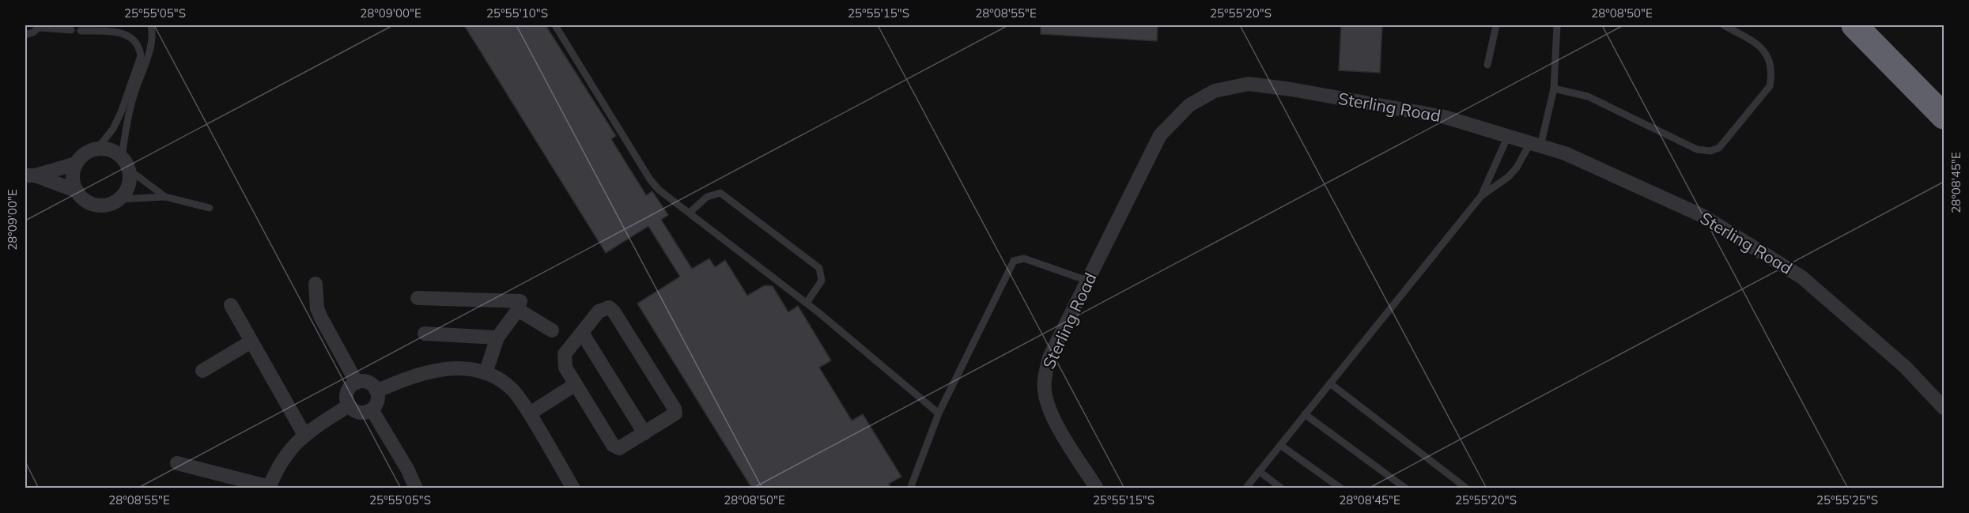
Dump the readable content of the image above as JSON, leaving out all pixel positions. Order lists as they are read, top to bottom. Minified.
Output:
{"streets":{"street":["Sterling Road"]},"coordinates":["25°55'05\"S","28°09'00\"E","25°55'10\"S","25°55'15\"S","28°08'55\"E","25°55'20\"S","28°08'50\"E","28°08'45\"E","25°55'25\"S"]}
